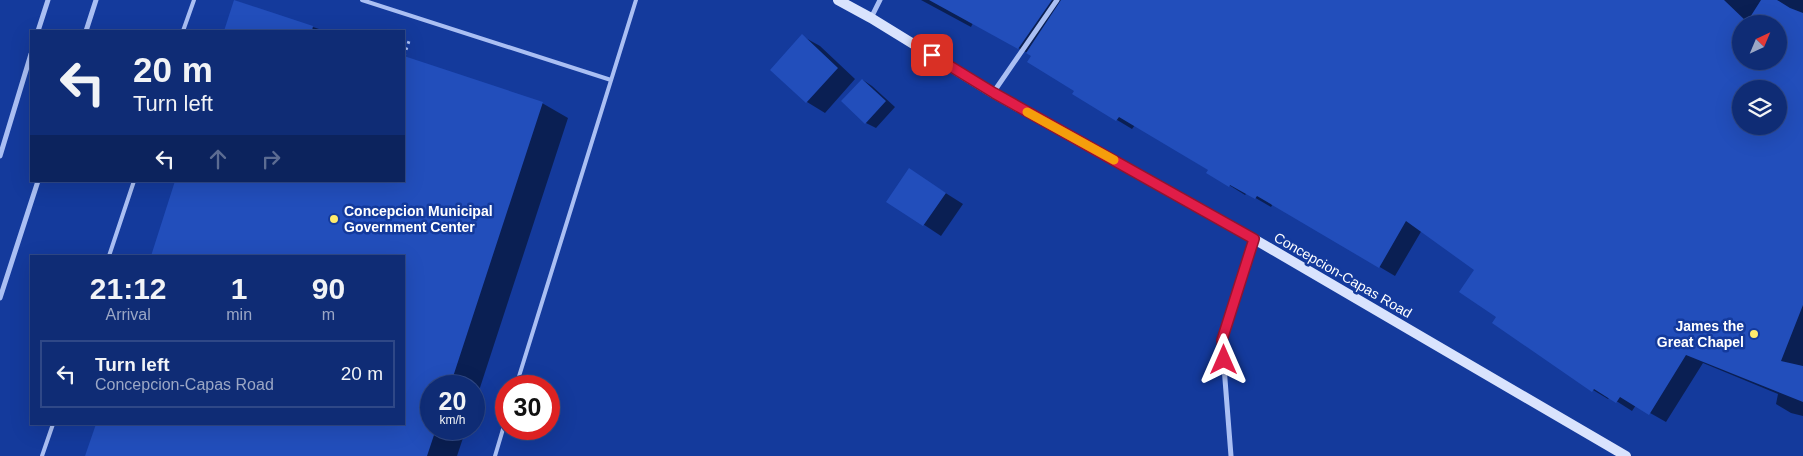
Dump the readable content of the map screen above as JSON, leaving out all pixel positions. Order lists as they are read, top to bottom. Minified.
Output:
{"streets":{"main road":["Concepcion-Capas Road"]},"places":["Concepcion Municipal Government Center","James the Great Chapel"],"north":"top right","page":{"turn":["20 m","Turn left"],"eta":["21:12","Arrival","1","min","90","m"],"list":[{"name":"Turn left","note":"Concepcion-Capas Road","value":"20 m"}],"speed":"20 km/h","limit":"30"}}
